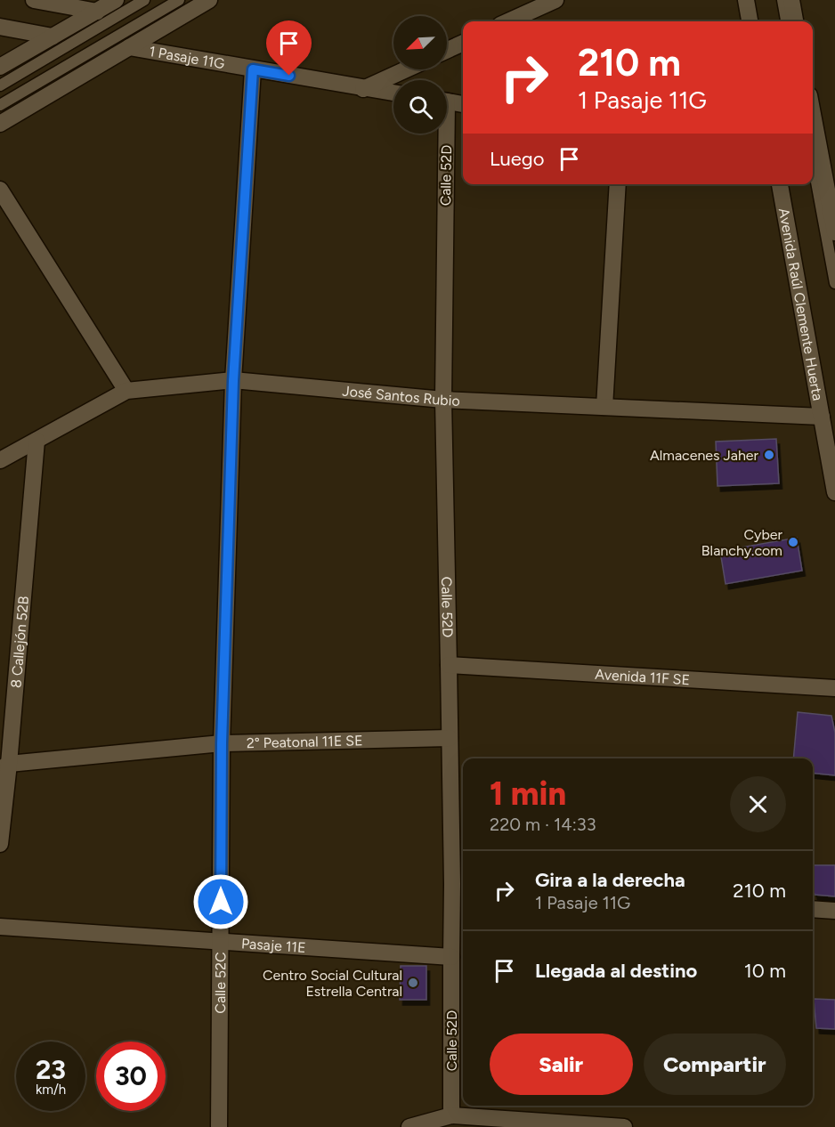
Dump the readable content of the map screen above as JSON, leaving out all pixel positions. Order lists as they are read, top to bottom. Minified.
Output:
{"streets":{"street":["1 Pasaje 11G","Calle 52D","Avenida Raúl Clemente Huerta","José Santos Rubio","8 Callejón 52B","Avenida 11F SE","2° Peatonal 11E SE","Pasaje 11E","Calle 52C"]},"crossings":[["1 Pasaje 11G","Calle 52C"],["Calle 52D","José Santos Rubio"],["Calle 52D","Avenida 11F SE"],["Calle 52D","2° Peatonal 11E SE"],["Calle 52D","Pasaje 11E"],["Avenida Raúl Clemente Huerta","José Santos Rubio"],["José Santos Rubio","8 Callejón 52B"],["José Santos Rubio","Calle 52C"],["8 Callejón 52B","2° Peatonal 11E SE"],["2° Peatonal 11E SE","Calle 52C"],["Pasaje 11E","Calle 52C"]],"places":["Almacenes Jaher","Cyber Blanchy.com","Centro Social Cultural Estrella Central"],"north":"bottom left","page":{"turn":["210 m","1 Pasaje 11G"],"then":"Luego","heading":["1 min","220 m · 14:33"],"list":[{"name":"Gira a la derecha","note":"1 Pasaje 11G","value":"210 m"},{"name":"Llegada al destino","value":"10 m"}],"buttons":["Salir","Compartir"],"speed":"23 km/h","limit":"30"}}
